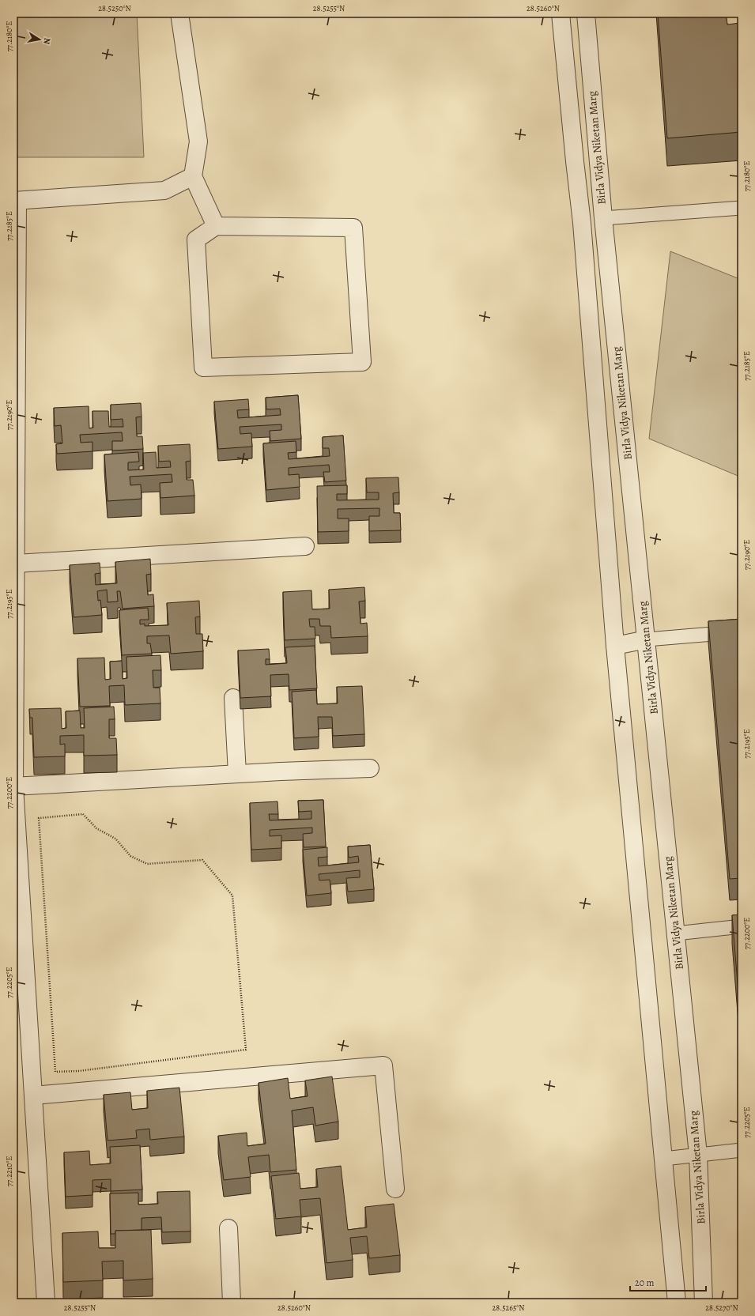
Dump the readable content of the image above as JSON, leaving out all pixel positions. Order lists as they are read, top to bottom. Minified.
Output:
{"streets":{"street":["Birla Vidya Niketan Marg"]},"scale_bar":"20 m","north":"right","coordinates":["28.5250°N","28.5255°N","28.5260°N","77.2180°E","77.2185°E","77.2190°E","77.2195°E","77.2200°E","77.2205°E","77.2210°E","28.5265°N","28.5270°N"]}
